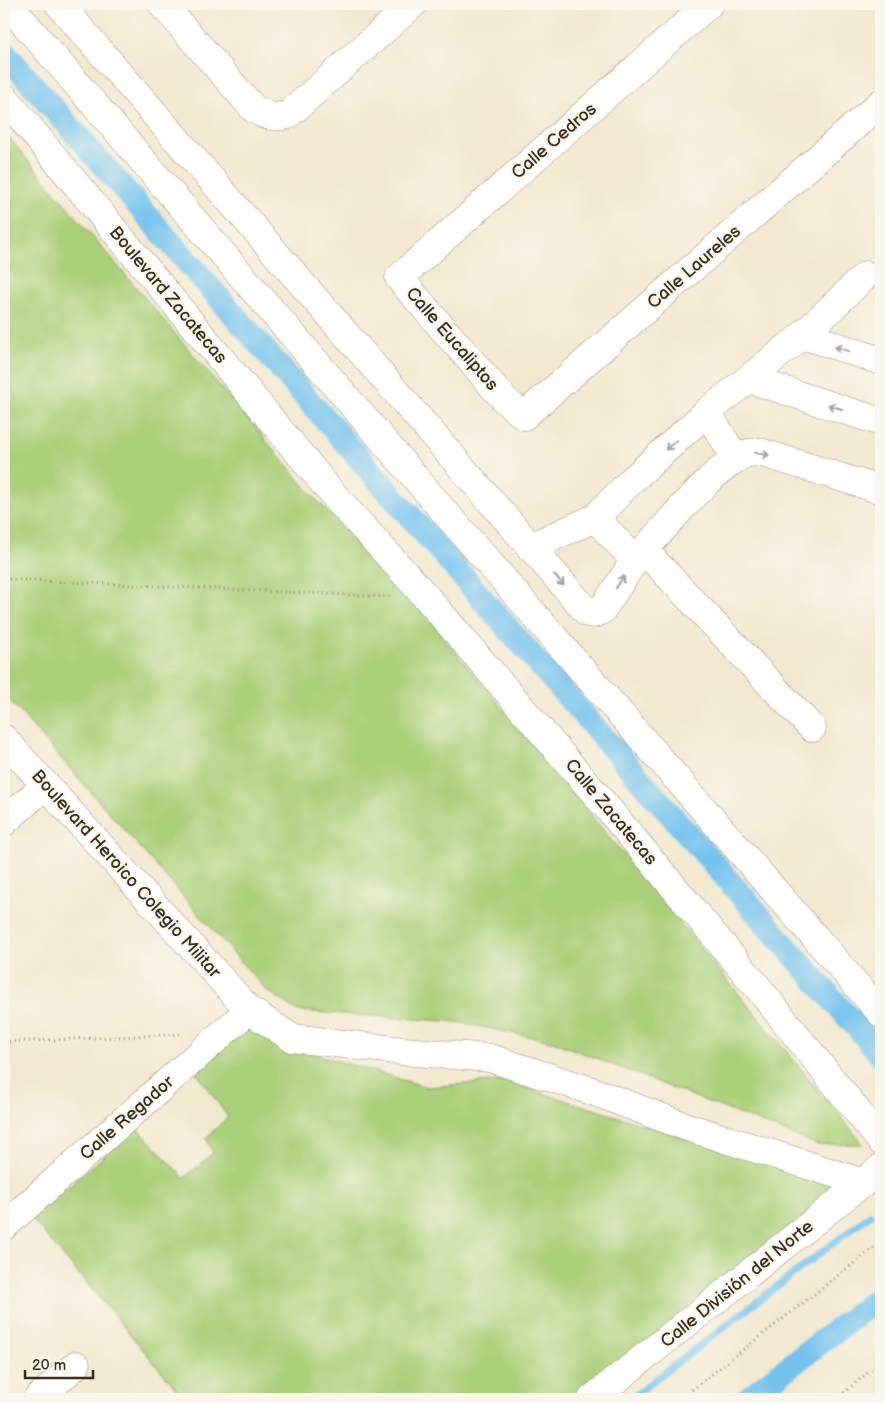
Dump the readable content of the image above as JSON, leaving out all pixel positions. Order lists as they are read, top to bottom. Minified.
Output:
{"streets":{"street":["Calle Cedros","Calle Laureles","Boulevard Zacatecas","Calle Eucaliptos","Calle Zacatecas","Boulevard Heroico Colegio Militar","Calle Regador","Calle División del Norte"]},"crossings":[["Calle Cedros","Calle Eucaliptos"],["Calle Laureles","Calle Eucaliptos"],["Boulevard Zacatecas","Calle Zacatecas"],["Boulevard Heroico Colegio Militar","Calle Regador"],["Boulevard Heroico Colegio Militar","Calle División del Norte"]],"scale_bar":"20 m"}
